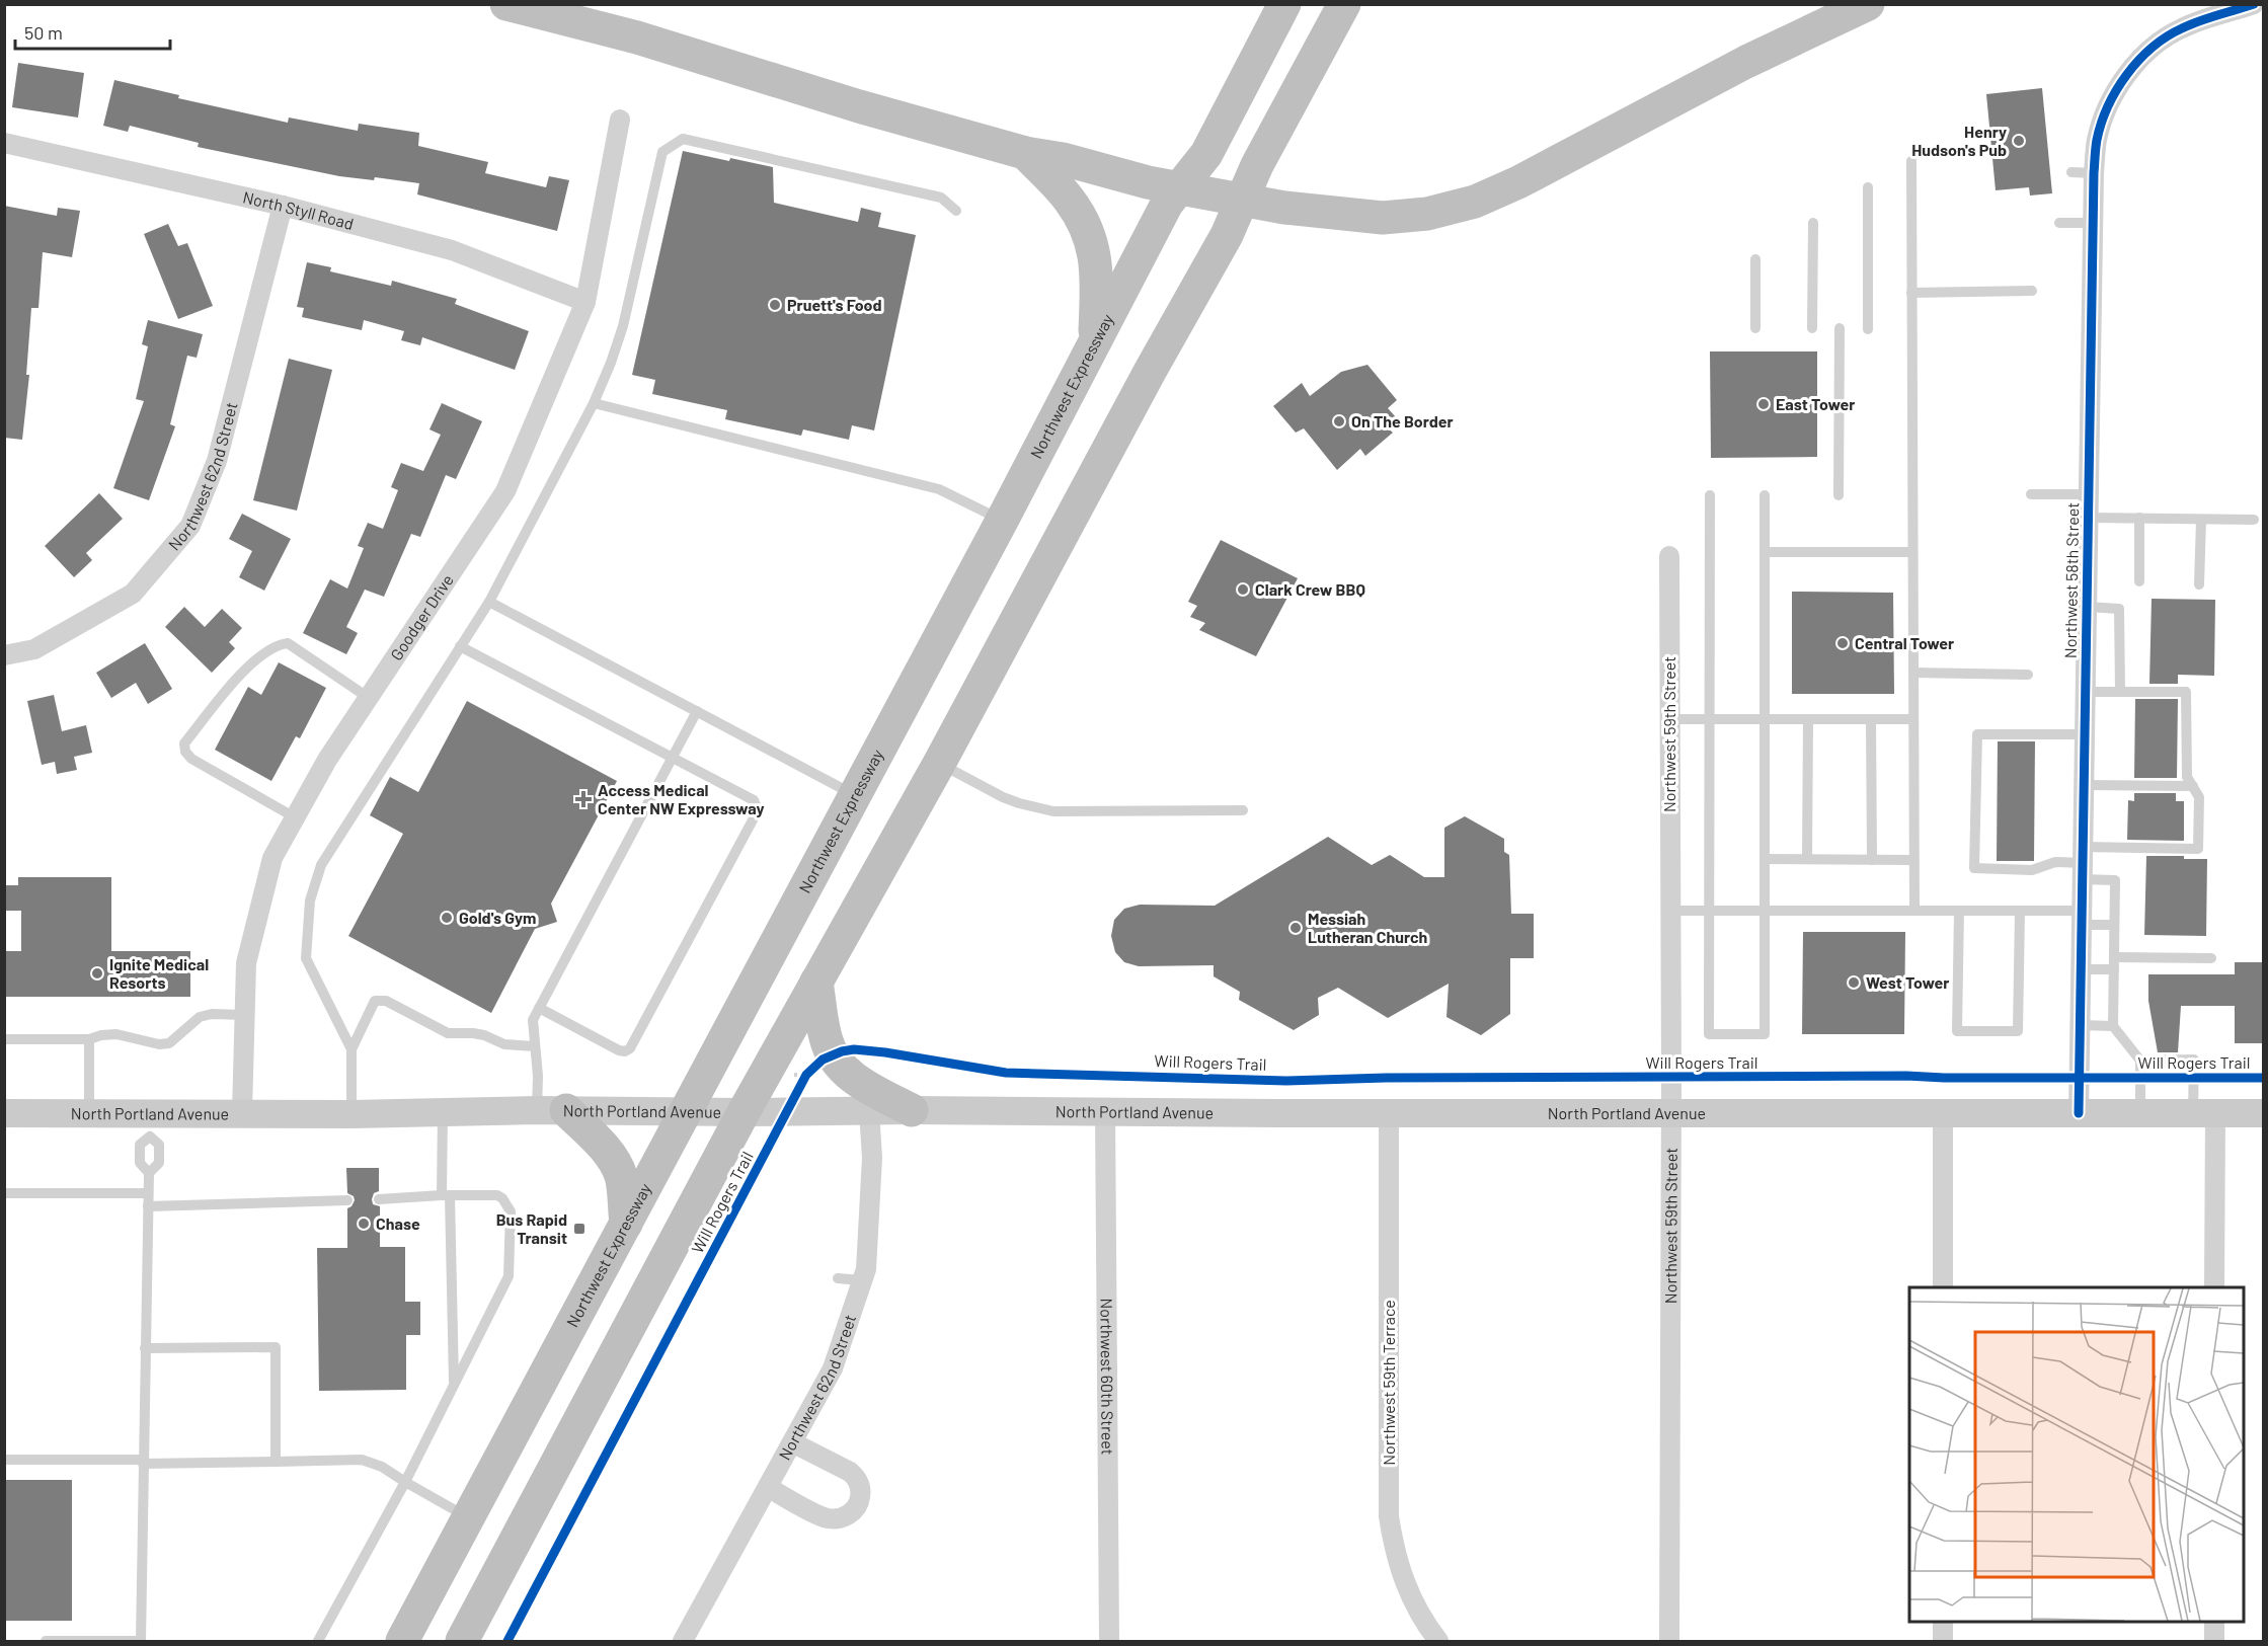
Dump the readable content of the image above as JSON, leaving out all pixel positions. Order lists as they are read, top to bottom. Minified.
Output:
{"streets":{"highway":["Northwest Expressway"],"main road":["North Portland Avenue"],"street":["North Styll Road","Northwest 62nd Street","Northwest 58th Street","Goodger Drive","Northwest 59th Street","Northwest 60th Street","Northwest 59th Terrace"],"cycle path":["Will Rogers Trail"]},"crossings":[["North Styll Road","Northwest 62nd Street"],["North Styll Road","Goodger Drive"],["Northwest Expressway","North Portland Avenue"],["Northwest 62nd Street","North Portland Avenue"],["Northwest 58th Street","North Portland Avenue"],["Goodger Drive","North Portland Avenue"],["Northwest 59th Street","North Portland Avenue"],["North Portland Avenue","Northwest 60th Street"],["North Portland Avenue","Northwest 59th Terrace"]],"places":{"other":["Henry Hudson's Pub","Pruett's Food","East Tower","On The Border","Clark Crew BBQ","Central Tower","Gold's Gym","Messiah Lutheran Church","Ignite Medical Resorts","West Tower","Chase"],"health":["Access Medical Center NW Expressway"],"transit":["Bus Rapid Transit"]},"scale_bar":"50 m"}
